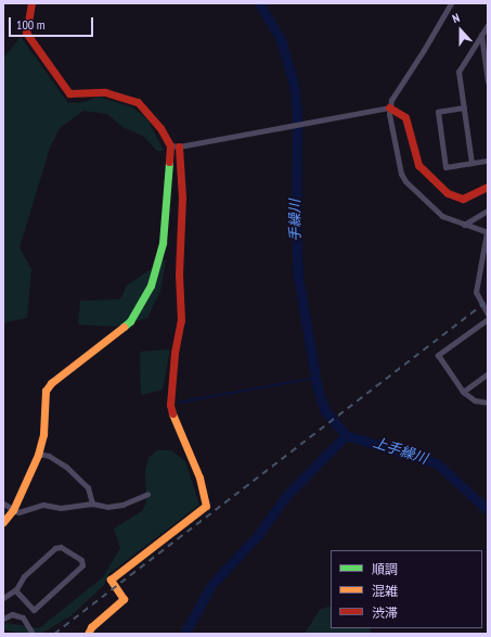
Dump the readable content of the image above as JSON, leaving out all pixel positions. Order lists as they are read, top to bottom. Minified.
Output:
{"water":["手繰川","上手繰川"],"legend":["順調","混雑","渋滞"],"scale_bar":"100 m","north":"top"}
